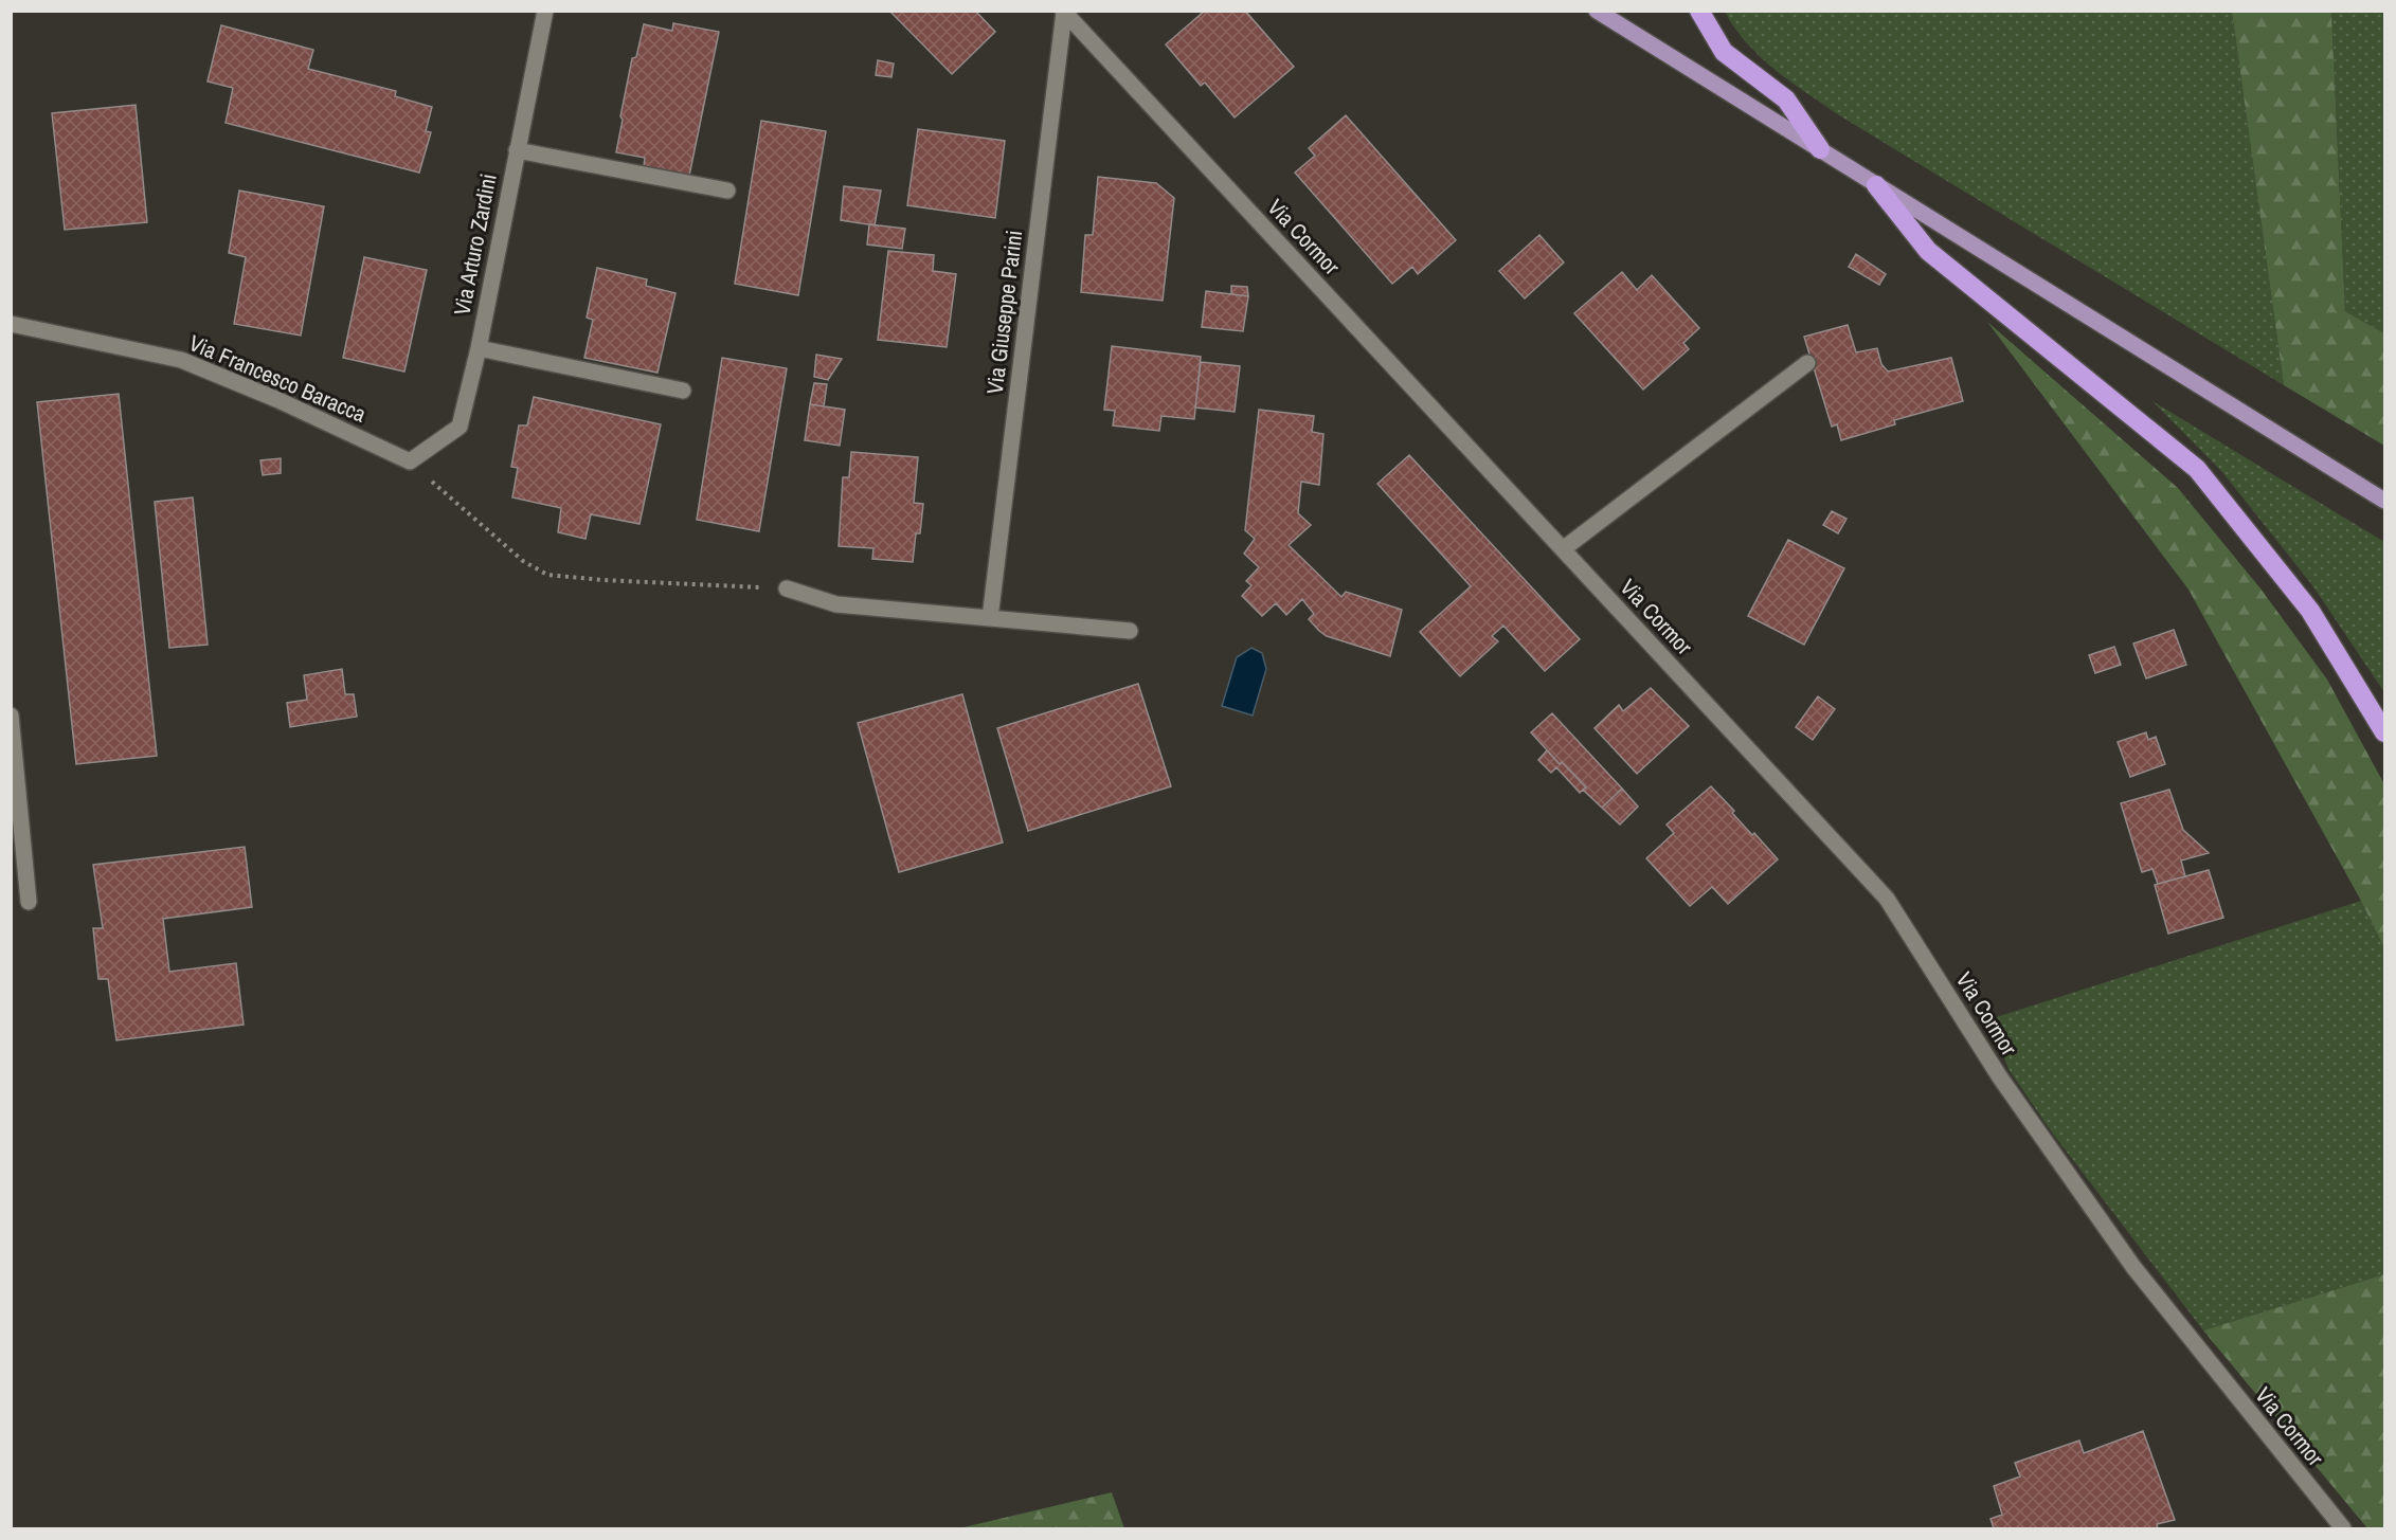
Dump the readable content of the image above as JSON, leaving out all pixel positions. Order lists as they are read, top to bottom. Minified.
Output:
{"streets":{"street":["Via Cormor","Via Arturo Zardini","Via Giuseppe Parini","Via Francesco Baracca"]},"crossings":[["Via Cormor","Via Giuseppe Parini"],["Via Arturo Zardini","Via Francesco Baracca"]]}
